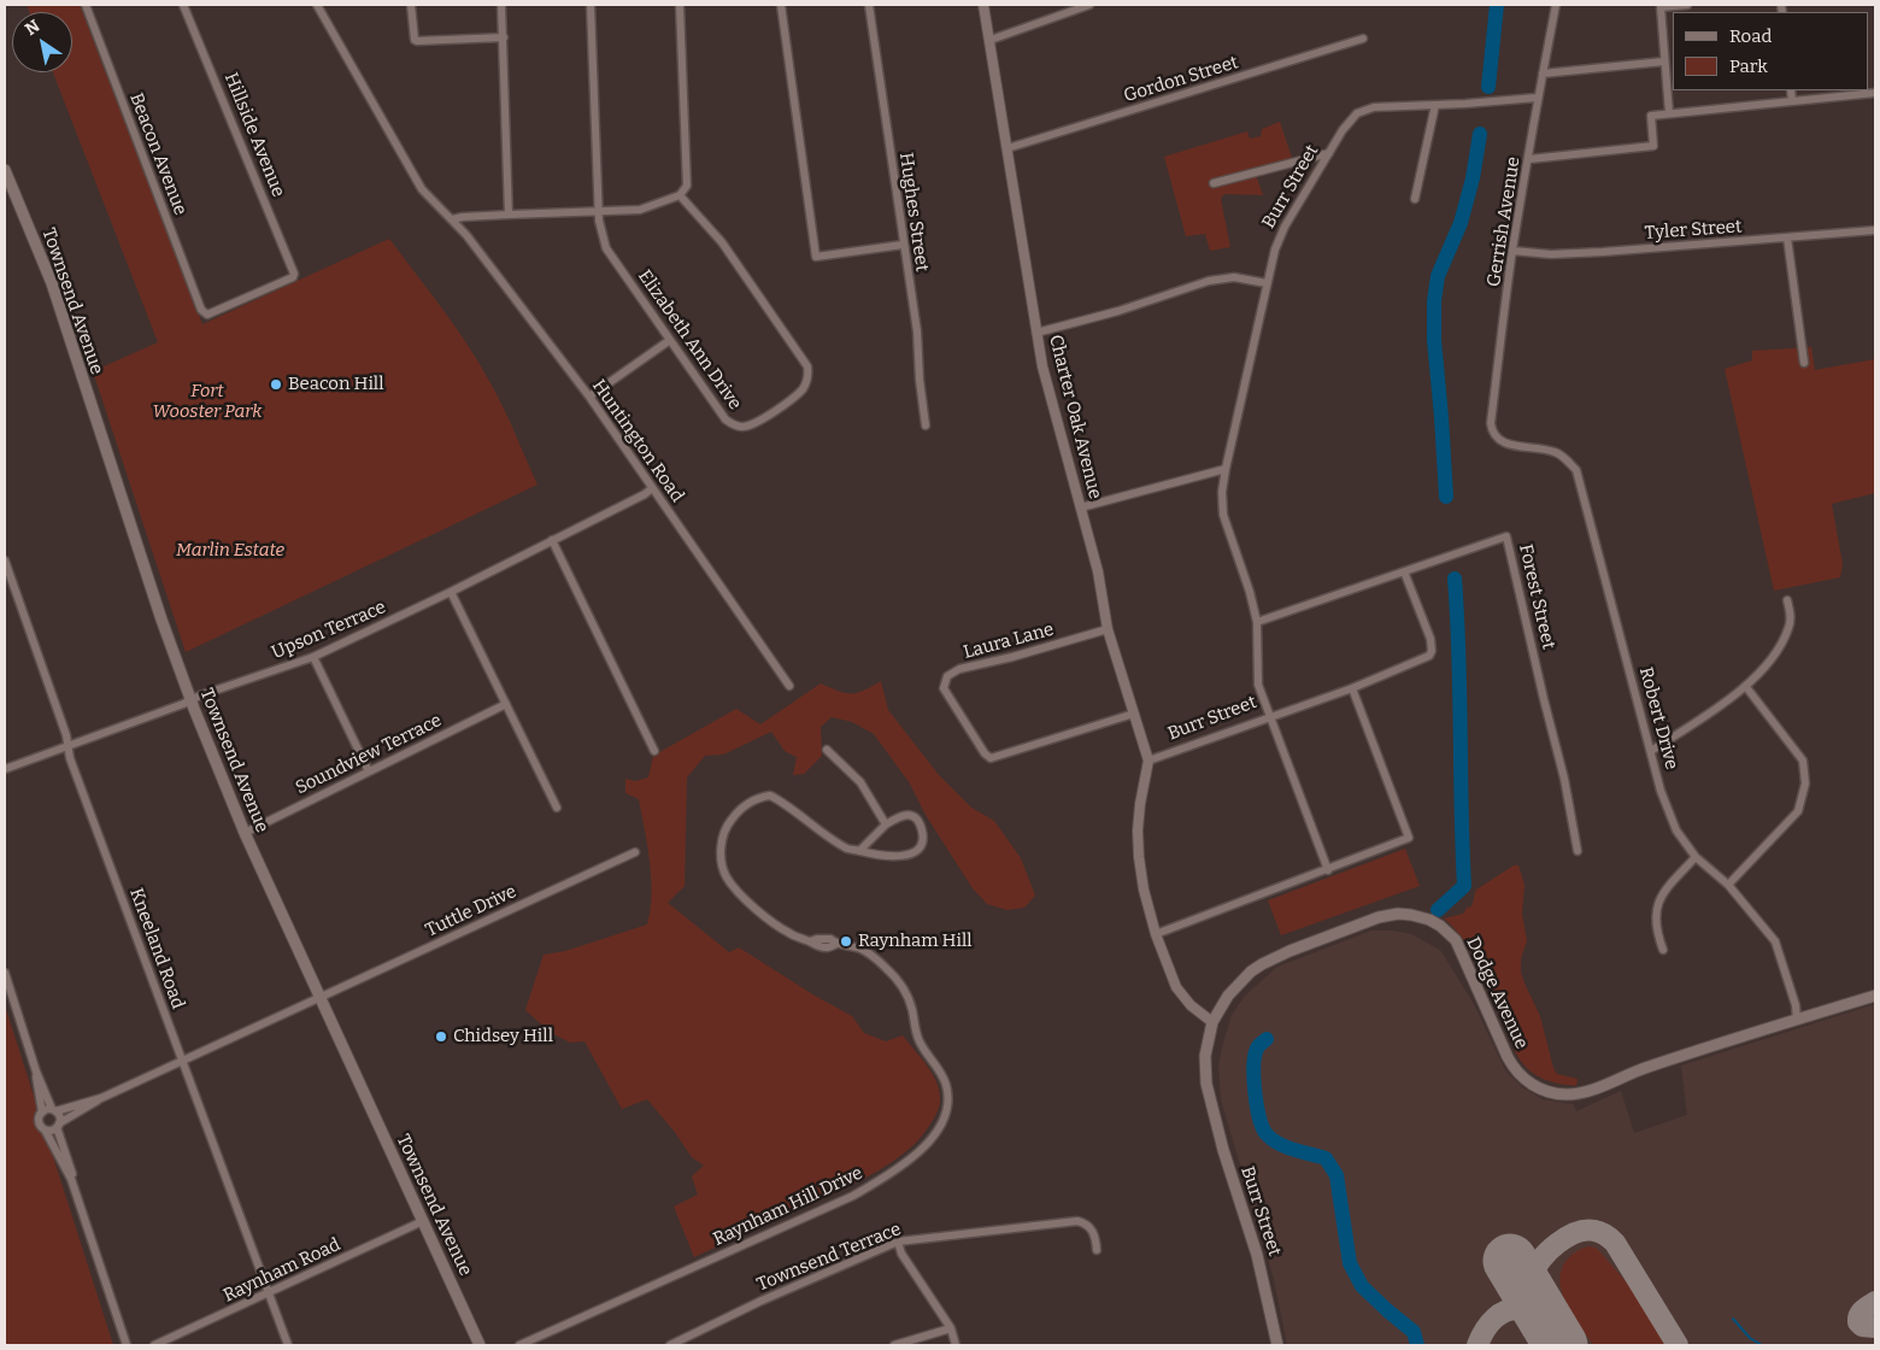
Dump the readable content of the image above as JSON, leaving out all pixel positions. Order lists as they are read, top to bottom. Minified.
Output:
{"streets":{"main road":["Burr Street","Townsend Avenue","Dodge Avenue"],"street":["Gordon Street","Hillside Avenue","Beacon Avenue","Hughes Street","Gerrish Avenue","Tyler Street","Elizabeth Ann Drive","Charter Oak Avenue","Huntington Road","Forest Street","Upson Terrace","Laura Lane","Robert Drive","Soundview Terrace","Tuttle Drive","Kneeland Road","Raynham Hill Drive","Townsend Terrace","Raynham Road"]},"crossings":[["Gordon Street","Charter Oak Avenue"],["Hillside Avenue","Beacon Avenue"],["Burr Street","Gerrish Avenue"],["Burr Street","Charter Oak Avenue"],["Burr Street","Forest Street"],["Burr Street","Dodge Avenue"],["Gerrish Avenue","Tyler Street"],["Gerrish Avenue","Robert Drive"],["Townsend Avenue","Upson Terrace"],["Townsend Avenue","Soundview Terrace"],["Townsend Avenue","Tuttle Drive"],["Townsend Avenue","Raynham Road"],["Charter Oak Avenue","Laura Lane"],["Huntington Road","Upson Terrace"],["Upson Terrace","Kneeland Road"],["Robert Drive","Dodge Avenue"],["Tuttle Drive","Kneeland Road"],["Kneeland Road","Raynham Road"]],"parks":["Fort Wooster Park","Marlin Estate"],"places":["Beacon Hill","Raynham Hill","Chidsey Hill"],"legend":["Road","Park"],"north":"top left"}
